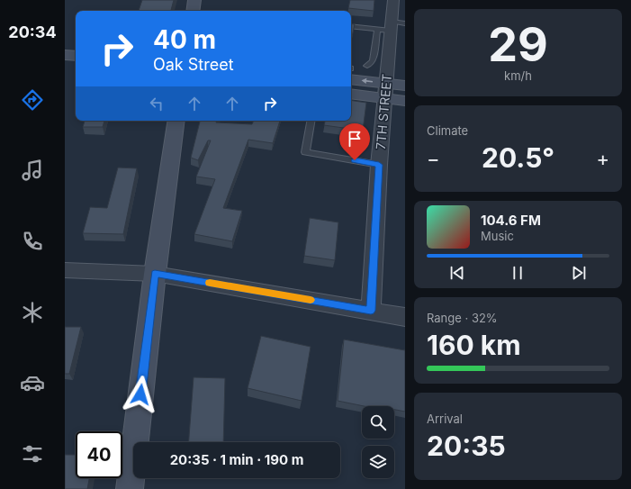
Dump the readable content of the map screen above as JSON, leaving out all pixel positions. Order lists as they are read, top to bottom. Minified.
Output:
{"streets":{"street":["7TH STREET"]},"page":{"tabs":"20:34","tile":[["29","km/h"],"Climate",["Range · 32%","160 km"],["Arrival","20:35"]],"turn":["40 m","Oak Street"],"heat":["−","20.5°","+"],"song":["104.6 FM","Music"],"limit":"40","trip":"20:35 · 1 min · 190 m"}}
